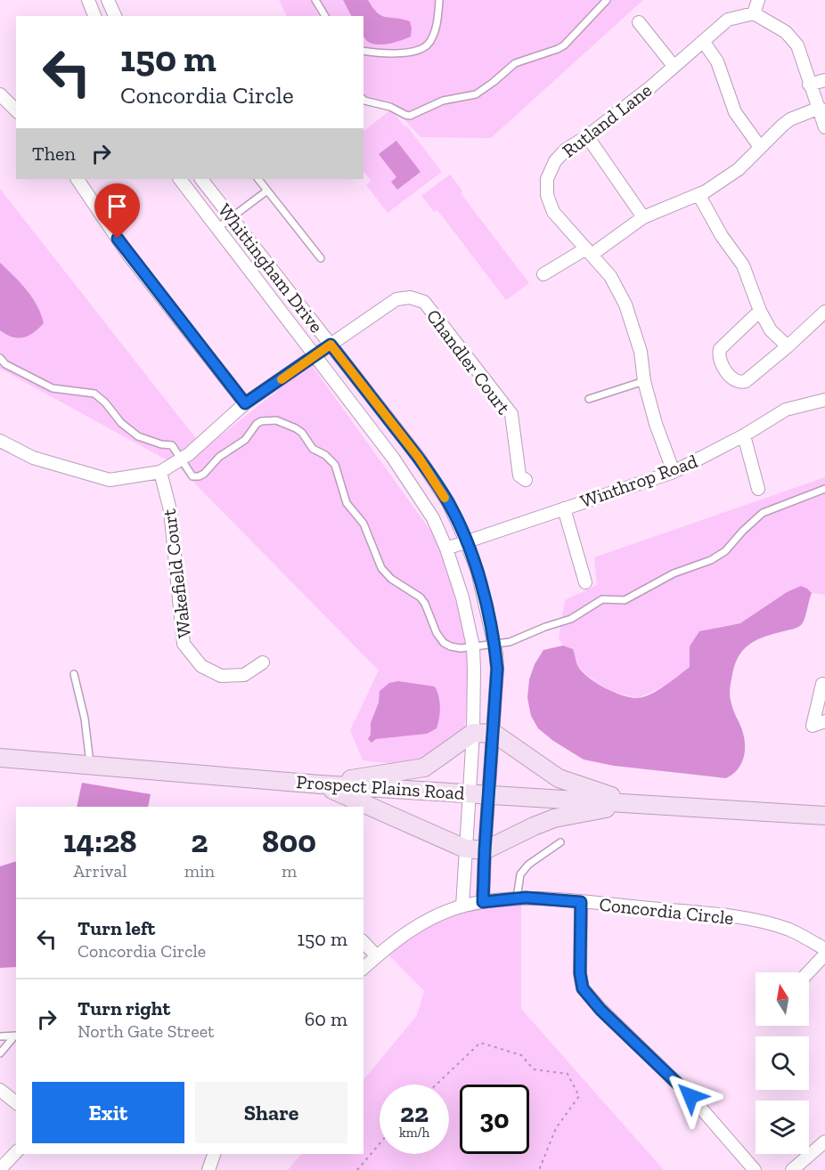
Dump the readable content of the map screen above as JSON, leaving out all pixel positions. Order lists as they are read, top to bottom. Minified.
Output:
{"streets":{"street":["Rutland Lane","Whittingham Drive","Chandler Court","Winthrop Road","Wakefield Court","Prospect Plains Road","Concordia Circle"]},"crossings":[["Rutland Lane","Winthrop Road"],["Whittingham Drive","Chandler Court"],["Whittingham Drive","Winthrop Road"],["Whittingham Drive","Prospect Plains Road"],["Whittingham Drive","Concordia Circle"],["Chandler Court","Wakefield Court"]],"north":"top","page":{"turn":["150 m","Concordia Circle"],"then":"Then","eta":["14:28","Arrival","2","min","800","m"],"list":[{"name":"Turn left","note":"Concordia Circle","value":"150 m"},{"name":"Turn right","note":"North Gate Street","value":"60 m"}],"buttons":["Exit","Share"],"speed":"22 km/h","limit":"30"}}
